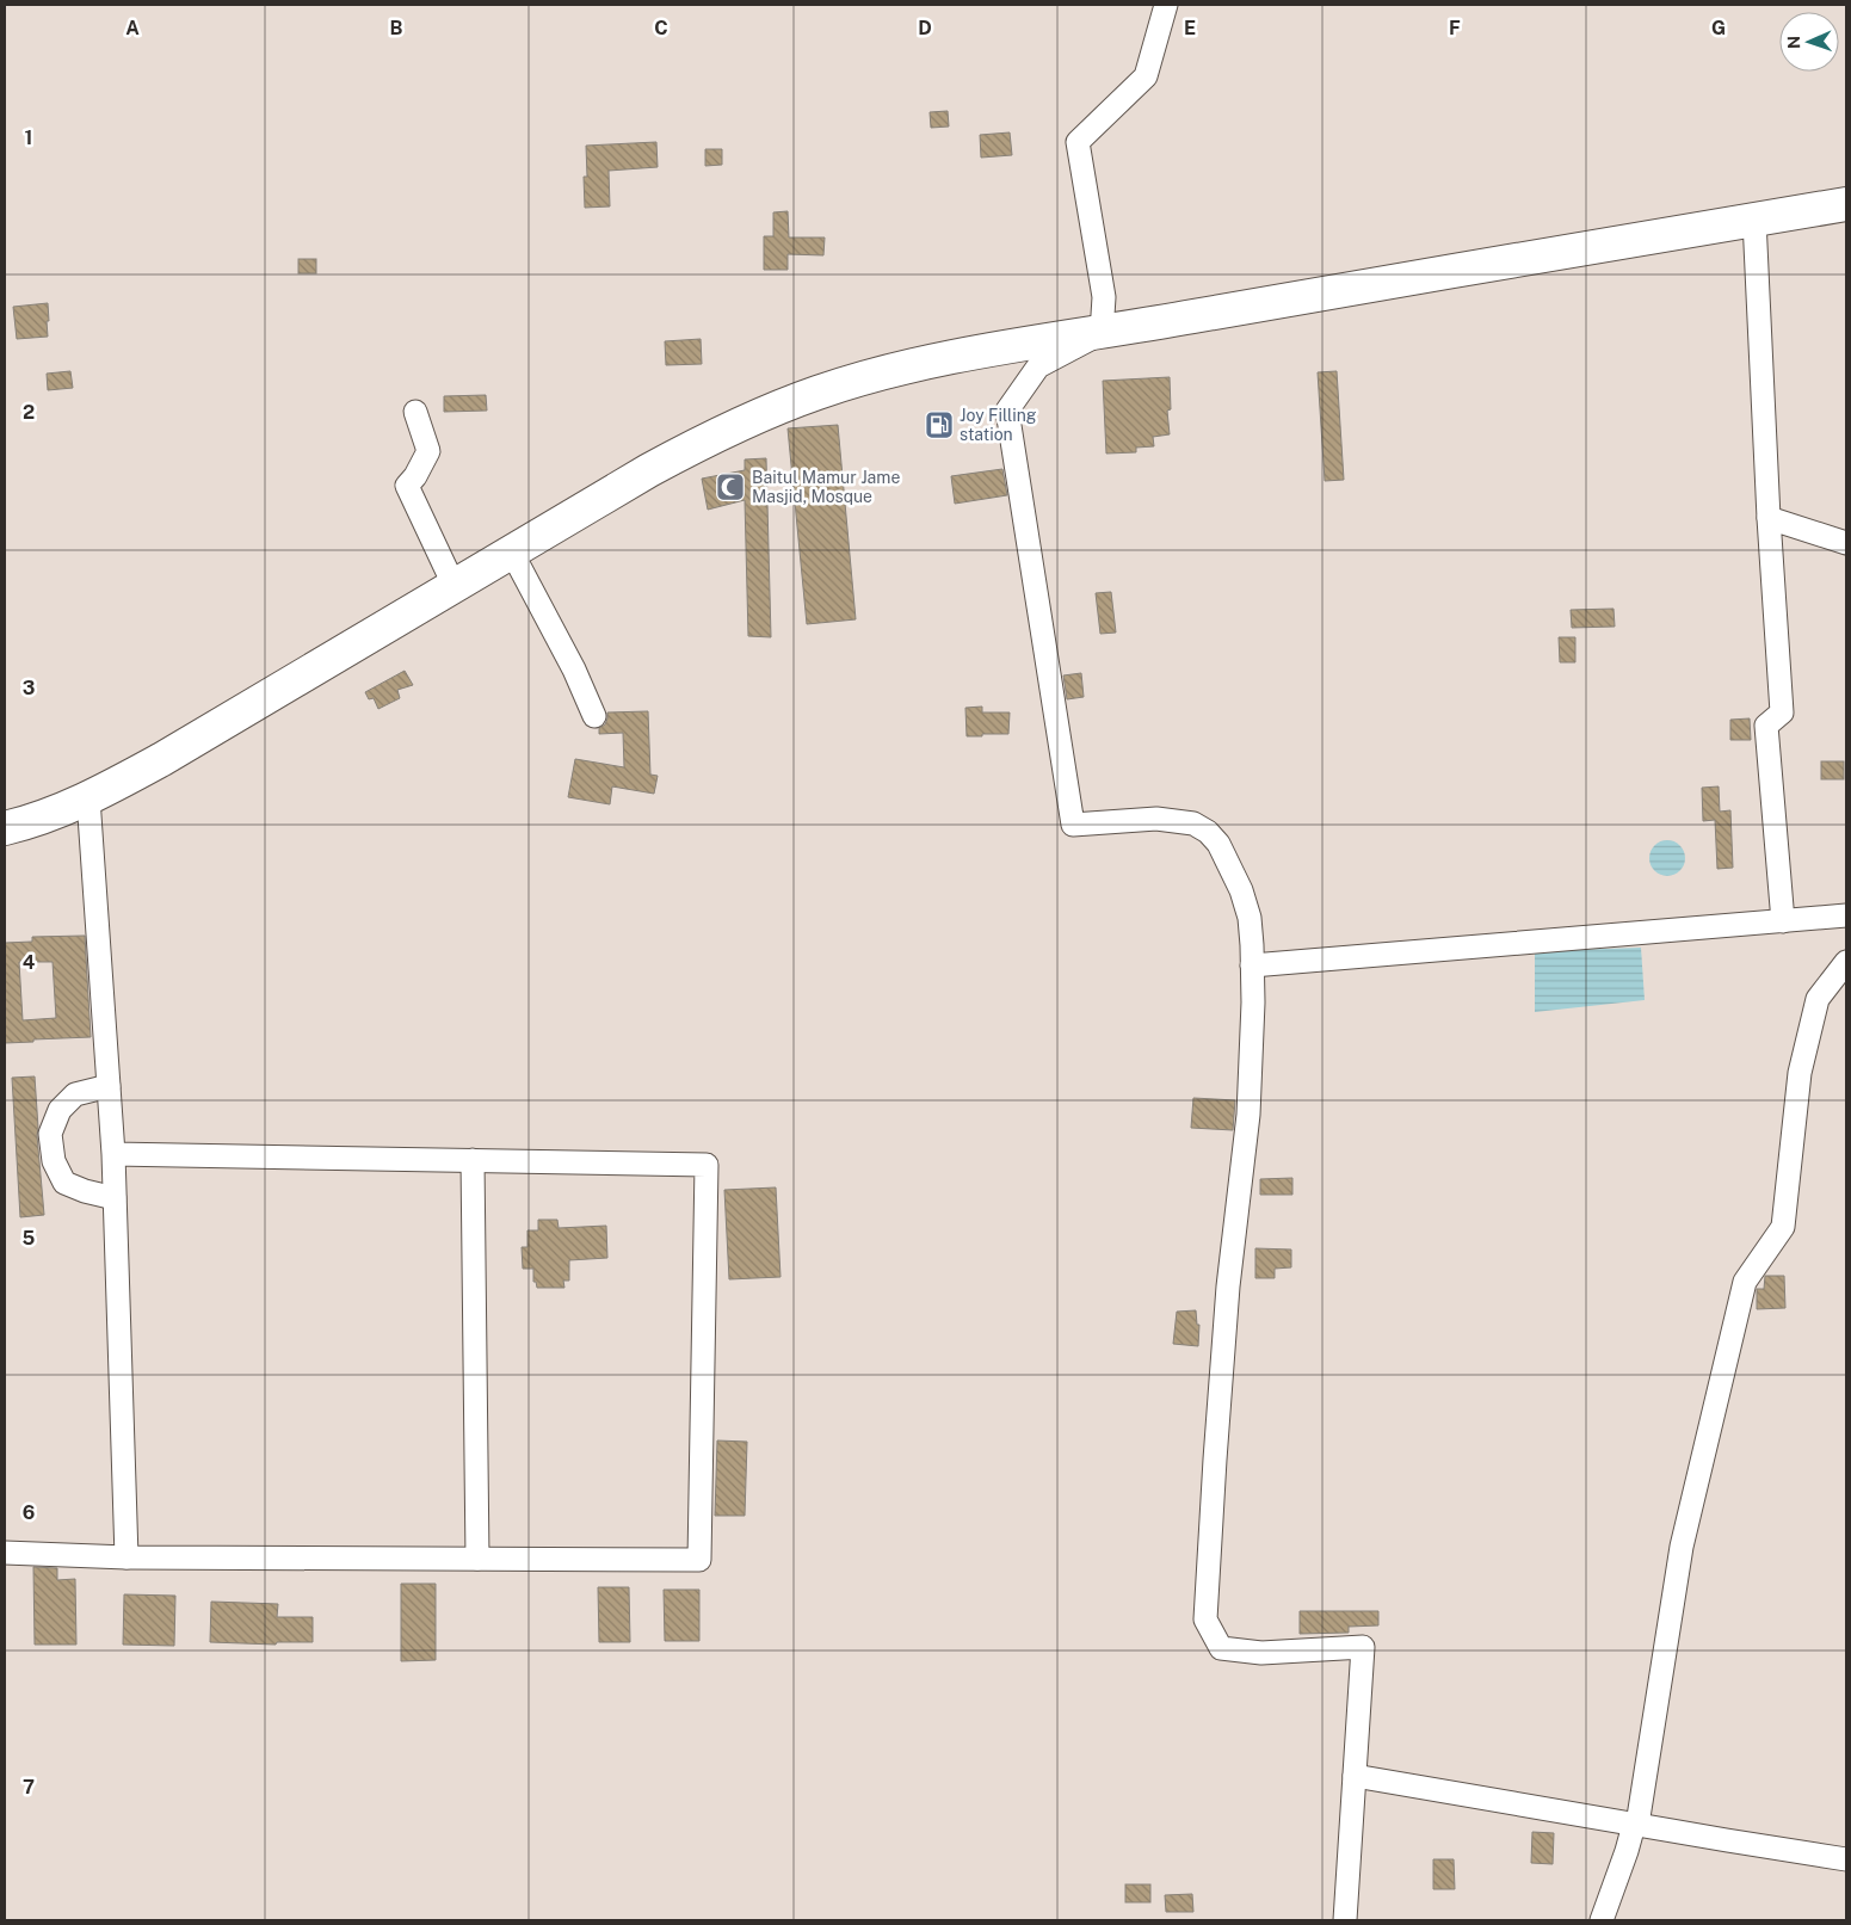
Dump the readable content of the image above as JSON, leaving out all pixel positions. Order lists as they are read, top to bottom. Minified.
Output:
{"places":{"fuel station":["Joy Filling station"],"mosque":["Baitul Mamur Jame Masjid, Mosque"]},"north":"left","grid":{"columns":["A","B","C","D","E","F","G"],"rows":["1","2","3","4","5","6","7"]}}
